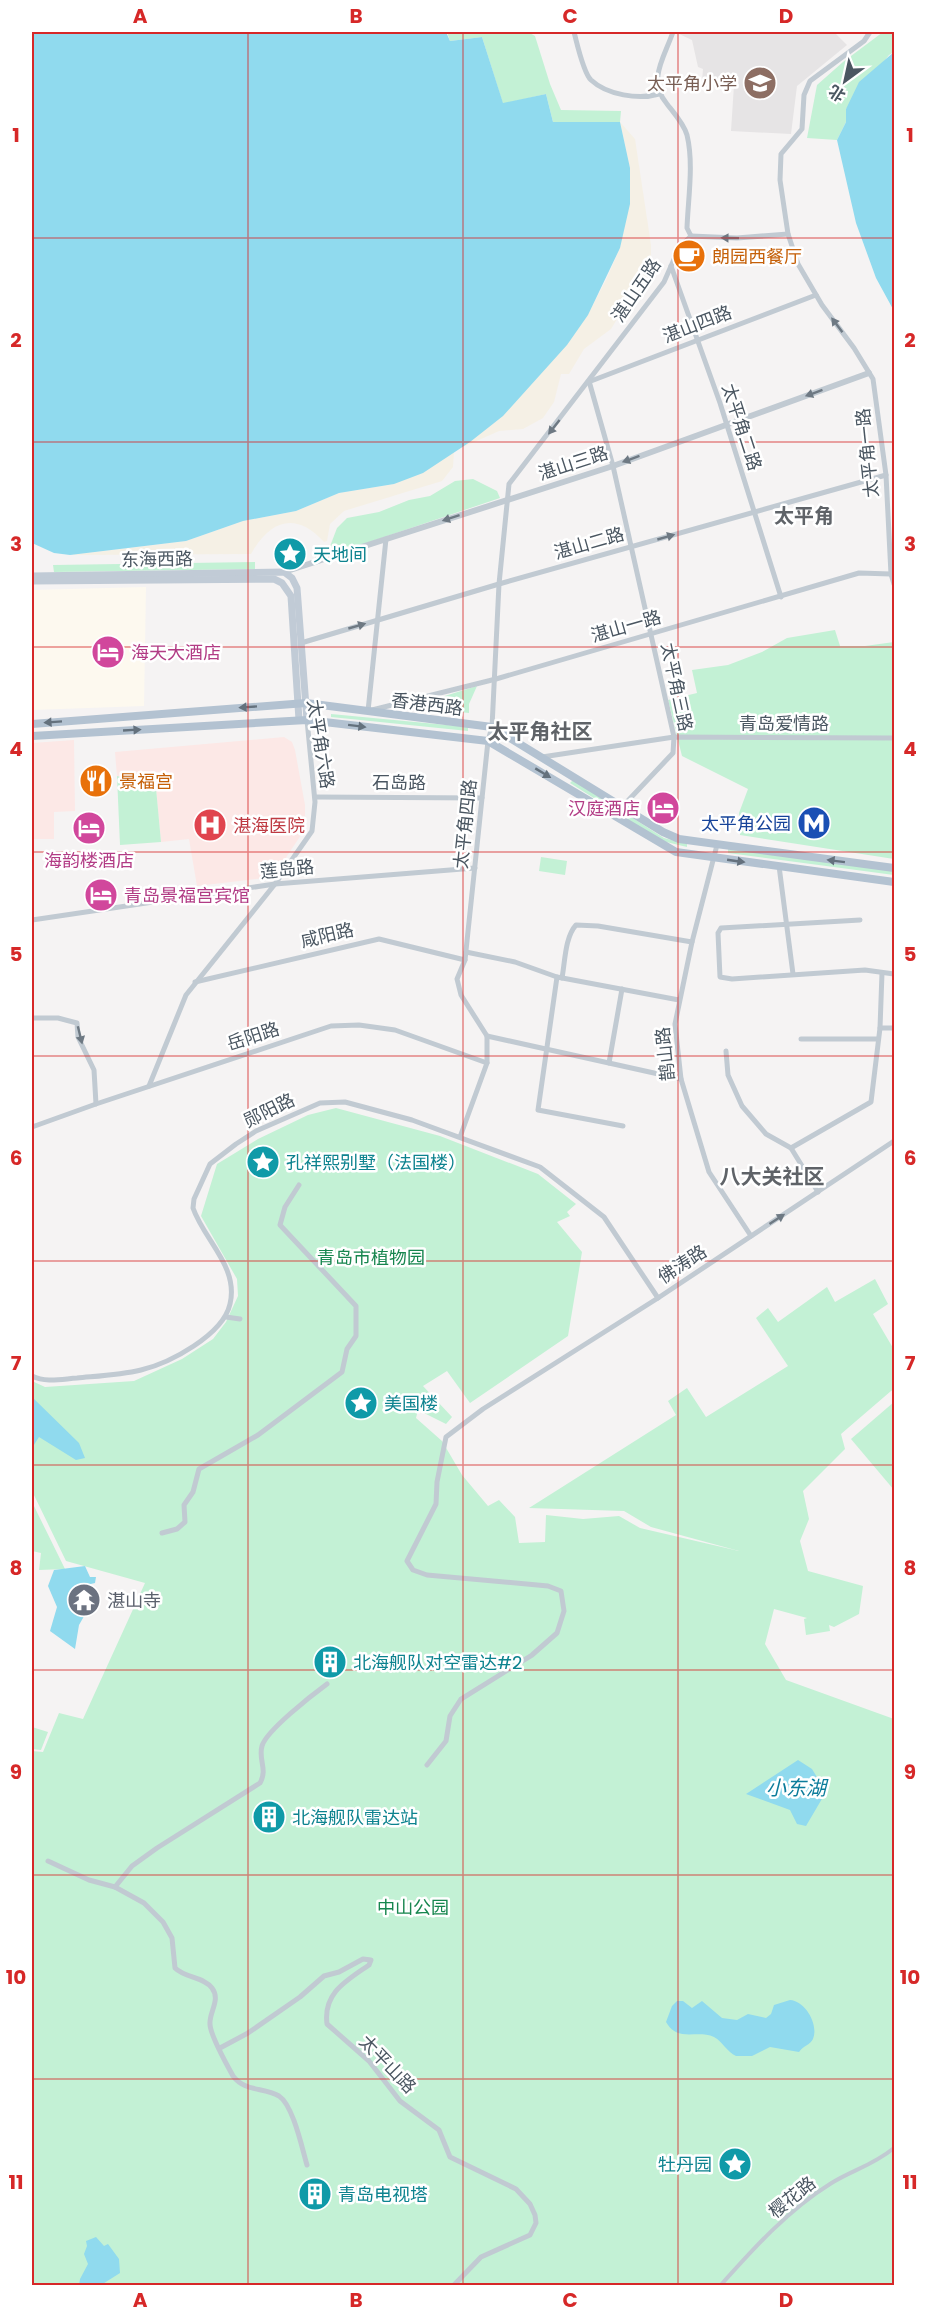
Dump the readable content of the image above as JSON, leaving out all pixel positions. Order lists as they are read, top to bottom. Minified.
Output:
{"streets":{"main road":["东海西路","香港西路","太平角六路"],"street":["湛山五路","湛山四路","太平角二路","太平角一路","湛山三路","湛山二路","湛山一路","太平角三路","青岛爱情路","石岛路","太平角四路","莲岛路","咸阳路","岳阳路","鹊山路","郧阳路","佛涛路","太平山路","樱花路"]},"crossings":[["湛山五路","湛山四路"],["湛山五路","太平角二路"],["湛山五路","湛山三路"],["湛山五路","太平角三路"],["湛山五路","太平角四路"],["湛山四路","太平角二路"],["湛山四路","太平角一路"],["湛山四路","太平角三路"],["太平角二路","湛山三路"],["太平角二路","湛山二路"],["太平角二路","湛山一路"],["太平角一路","湛山三路"],["太平角一路","湛山二路"],["太平角一路","湛山一路"],["湛山三路","东海西路"],["湛山三路","太平角三路"],["湛山三路","太平角六路"],["湛山三路","太平角四路"],["湛山二路","太平角三路"],["湛山二路","太平角六路"],["湛山二路","太平角四路"],["东海西路","太平角六路"],["湛山一路","太平角三路"],["湛山一路","香港西路"],["湛山一路","太平角四路"],["太平角三路","香港西路"],["太平角三路","青岛爱情路"],["香港西路","青岛爱情路"],["香港西路","太平角六路"],["香港西路","太平角四路"],["香港西路","鹊山路"],["太平角六路","石岛路"],["太平角六路","莲岛路"],["太平角六路","咸阳路"],["太平角六路","岳阳路"],["石岛路","太平角四路"],["太平角四路","莲岛路"],["太平角四路","咸阳路"],["鹊山路","佛涛路"],["郧阳路","佛涛路"]],"one_way":["湛山五路","湛山三路"],"districts":["太平角","太平角社区","八大关社区"],"water":["小东湖"],"parks":["青岛市植物园","中山公园"],"places":{"school or university":["太平角小学"],"cafe":["朗园西餐厅"],"place":["天地间","孔祥熙别墅（法国楼）","美国楼","牡丹园"],"hotel":["海天大酒店","汉庭酒店","海韵楼酒店","青岛景福宫宾馆"],"restaurant":["景福宫"],"metro station":["太平角公园"],"hospital":["湛海医院"],"temple":["湛山寺"],"building":["北海舰队对空雷达#2","北海舰队雷达站","青岛电视塔"]},"north":"bottom left","grid":{"columns":["A","B","C","D"],"rows":["1","2","3","4","5","6","7","8","9","10","11"]}}
